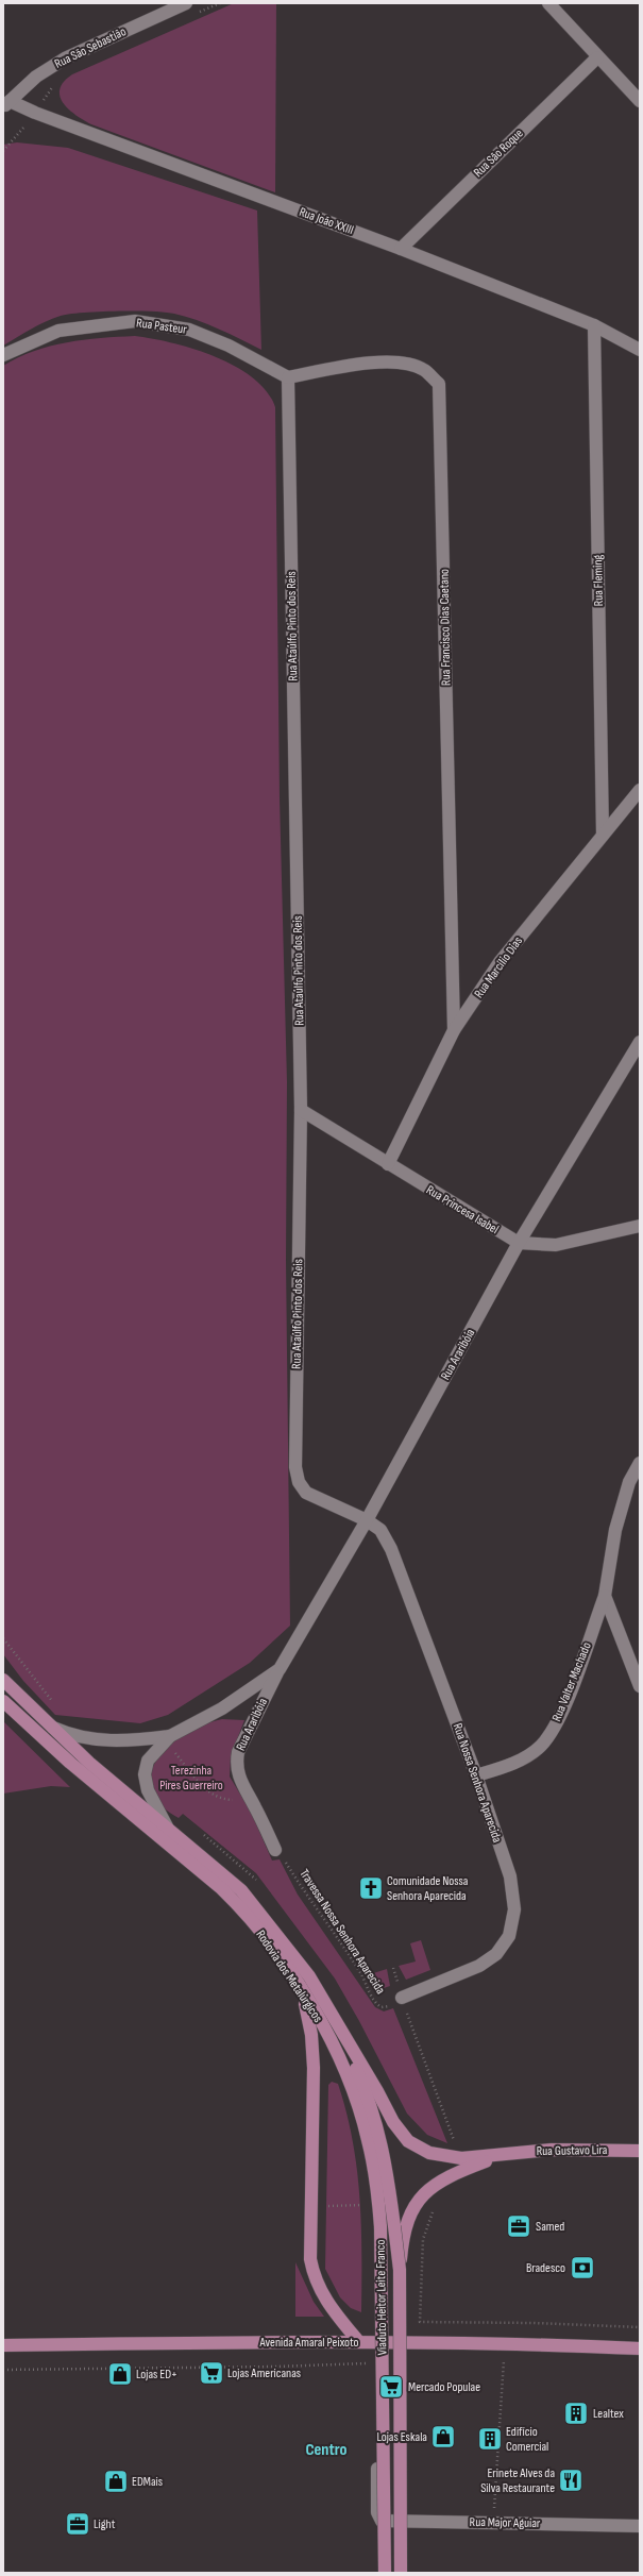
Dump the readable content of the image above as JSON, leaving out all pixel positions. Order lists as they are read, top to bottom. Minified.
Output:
{"streets":{"main road":["Rodovia dos Metalúrgicos","Rua Gustavo Lira","Viaduto Heitor Leite Franco","Avenida Amaral Peixoto"],"street":["Rua São Sebastião","Rua São Roque","Rua João XXIII","Rua Pasteur","Rua Fleming","Rua Ataúlfo Pinto dos Reis","Rua Francisco Dias Caetano","Rua Marcílio Dias","Rua Princesa Isabel","Rua Araribóia","Rua Valter Machado","Rua Nossa Senhora Aparecida","Rua Major Aguiar"],"path":["Travessa Nossa Senhora Aparecida"]},"crossings":[["Rua São Sebastião","Rua João XXIII"],["Rua São Roque","Rua João XXIII"],["Rua João XXIII","Rua Fleming"],["Rua Pasteur","Rua Ataúlfo Pinto dos Reis"],["Rua Pasteur","Rua Francisco Dias Caetano"],["Rua Fleming","Rua Marcílio Dias"],["Rua Ataúlfo Pinto dos Reis","Rua Francisco Dias Caetano"],["Rua Ataúlfo Pinto dos Reis","Rua Princesa Isabel"],["Rua Ataúlfo Pinto dos Reis","Rua Araribóia"],["Rua Ataúlfo Pinto dos Reis","Rua Nossa Senhora Aparecida"],["Rua Francisco Dias Caetano","Rua Marcílio Dias"],["Rua Marcílio Dias","Rua Princesa Isabel"],["Rua Princesa Isabel","Rua Araribóia"],["Rua Araribóia","Rua Nossa Senhora Aparecida"],["Rua Araribóia","Travessa Nossa Senhora Aparecida"],["Rua Valter Machado","Rua Nossa Senhora Aparecida"],["Rua Nossa Senhora Aparecida","Travessa Nossa Senhora Aparecida"],["Rodovia dos Metalúrgicos","Rua Gustavo Lira"],["Rodovia dos Metalúrgicos","Viaduto Heitor Leite Franco"]],"districts":["Centro"],"parks":["Terezinha Pires Guerreiro"],"places":{"church":["Comunidade Nossa Senhora Aparecida"],"office":["Samed","Light"],"bank":["Bradesco"],"supermarket":["Lojas Americanas","Mercado Populae"],"shop":["Lojas ED+","Lojas Eskala","EDMais"],"building":["Lealtex","Edifício Comercial"],"restaurant":["Erinete Alves da Silva Restaurante"]}}
